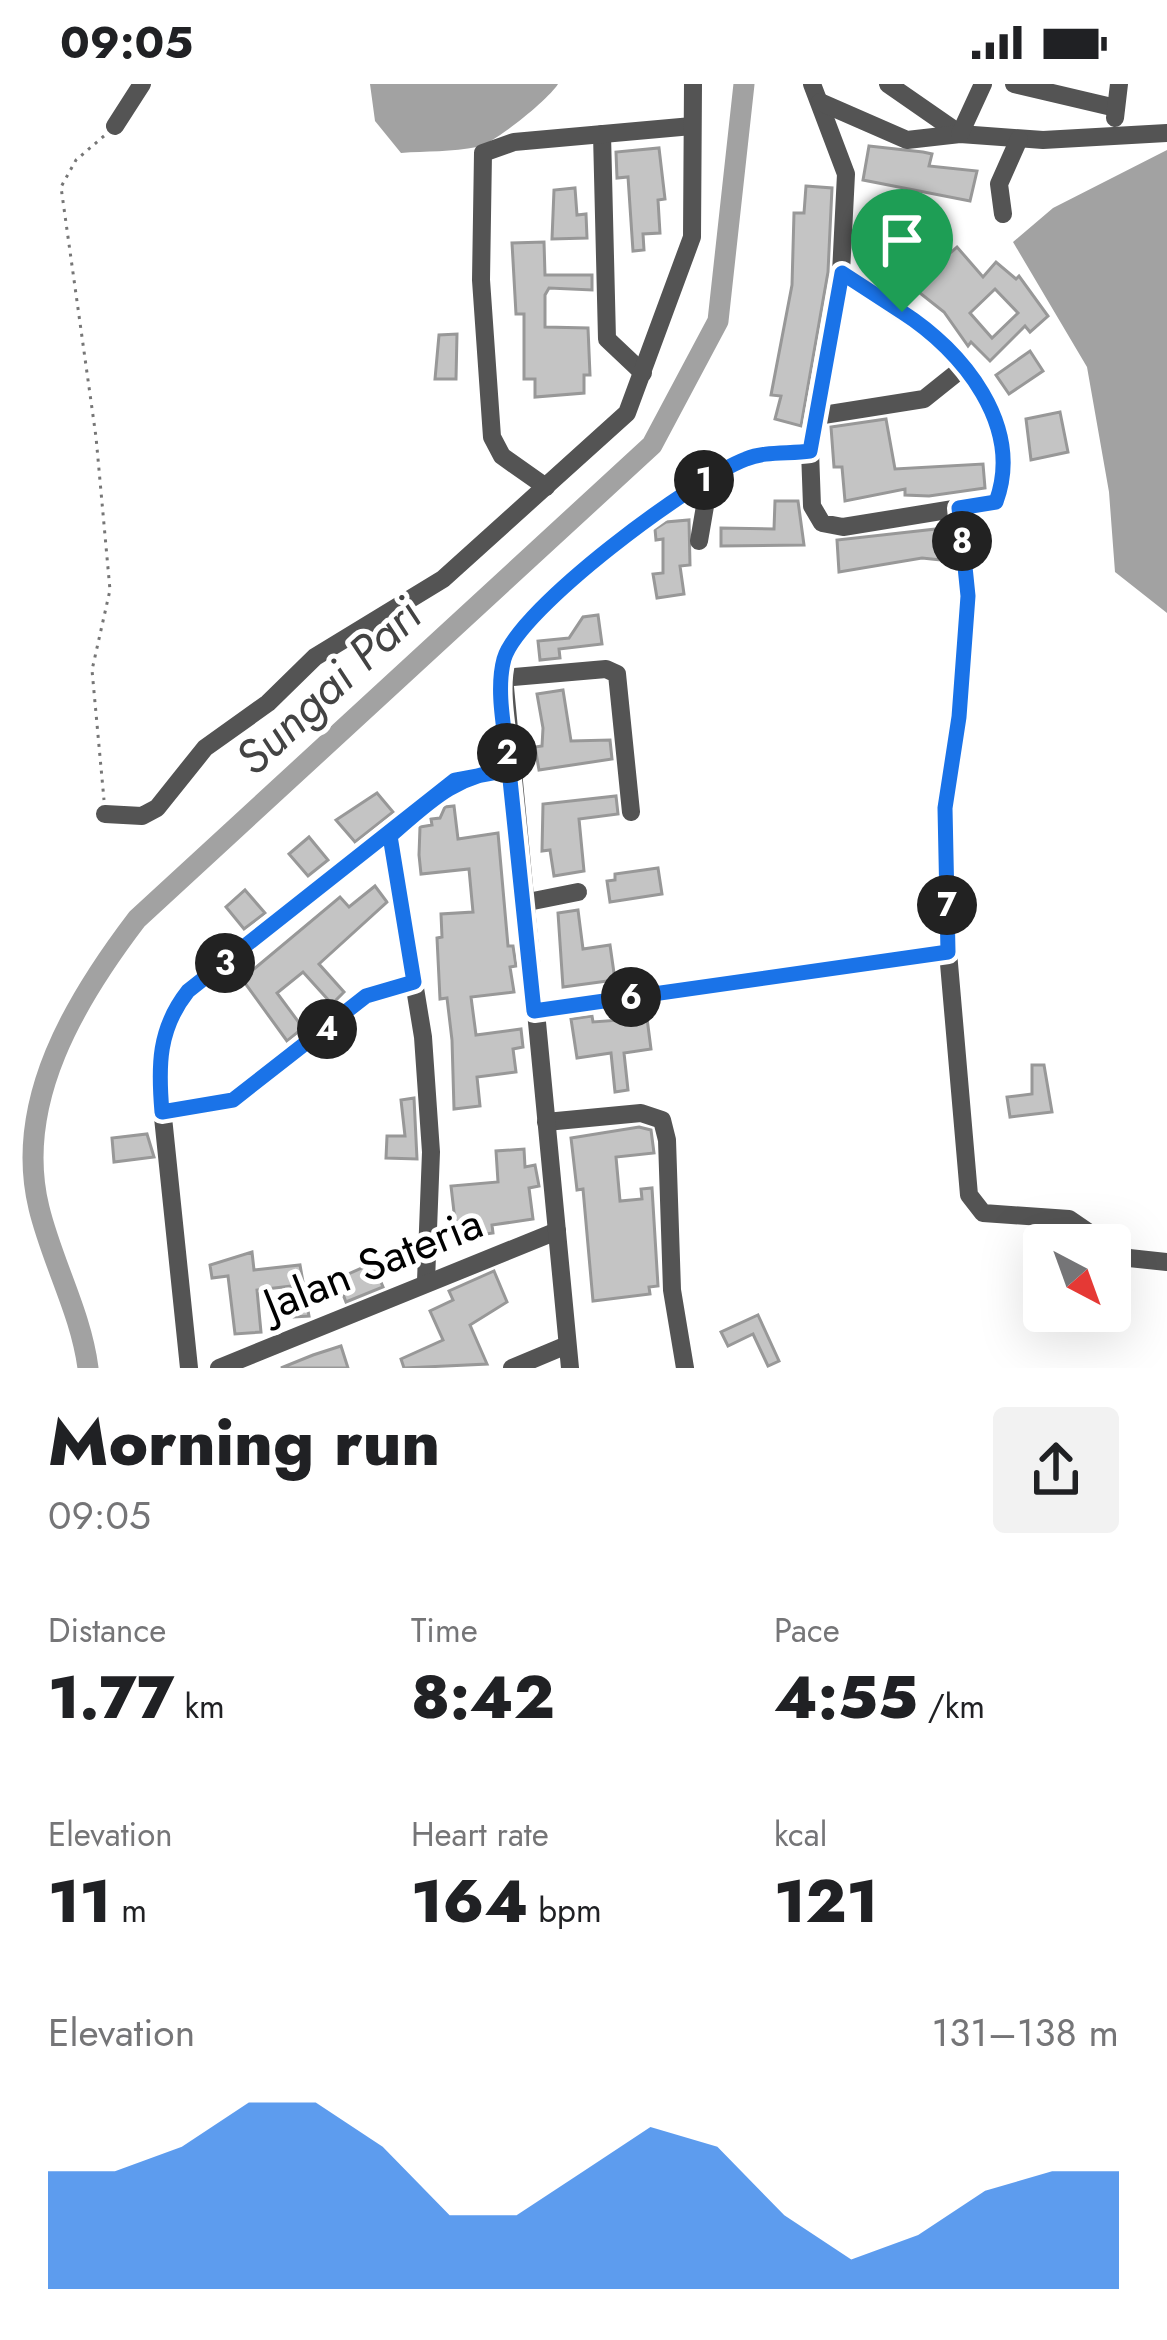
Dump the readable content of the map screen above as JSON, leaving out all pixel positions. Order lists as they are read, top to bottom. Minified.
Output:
{"streets":{"street":["Jalan Sateria"]},"water":["Sungai Pari"],"north":"bottom right","page":{"status":"09:05","pins":["1","8","2","7","3","6","4"],"heading":["Morning run","09:05"],"stats":[["Distance","1.77 km"],["Time","8:42"],["Pace","4:55 /km"],["Elevation","11 m"],["Heart rate","164 bpm"],["kcal","121"]],"chart":["Elevation","131–138 m"]}}
